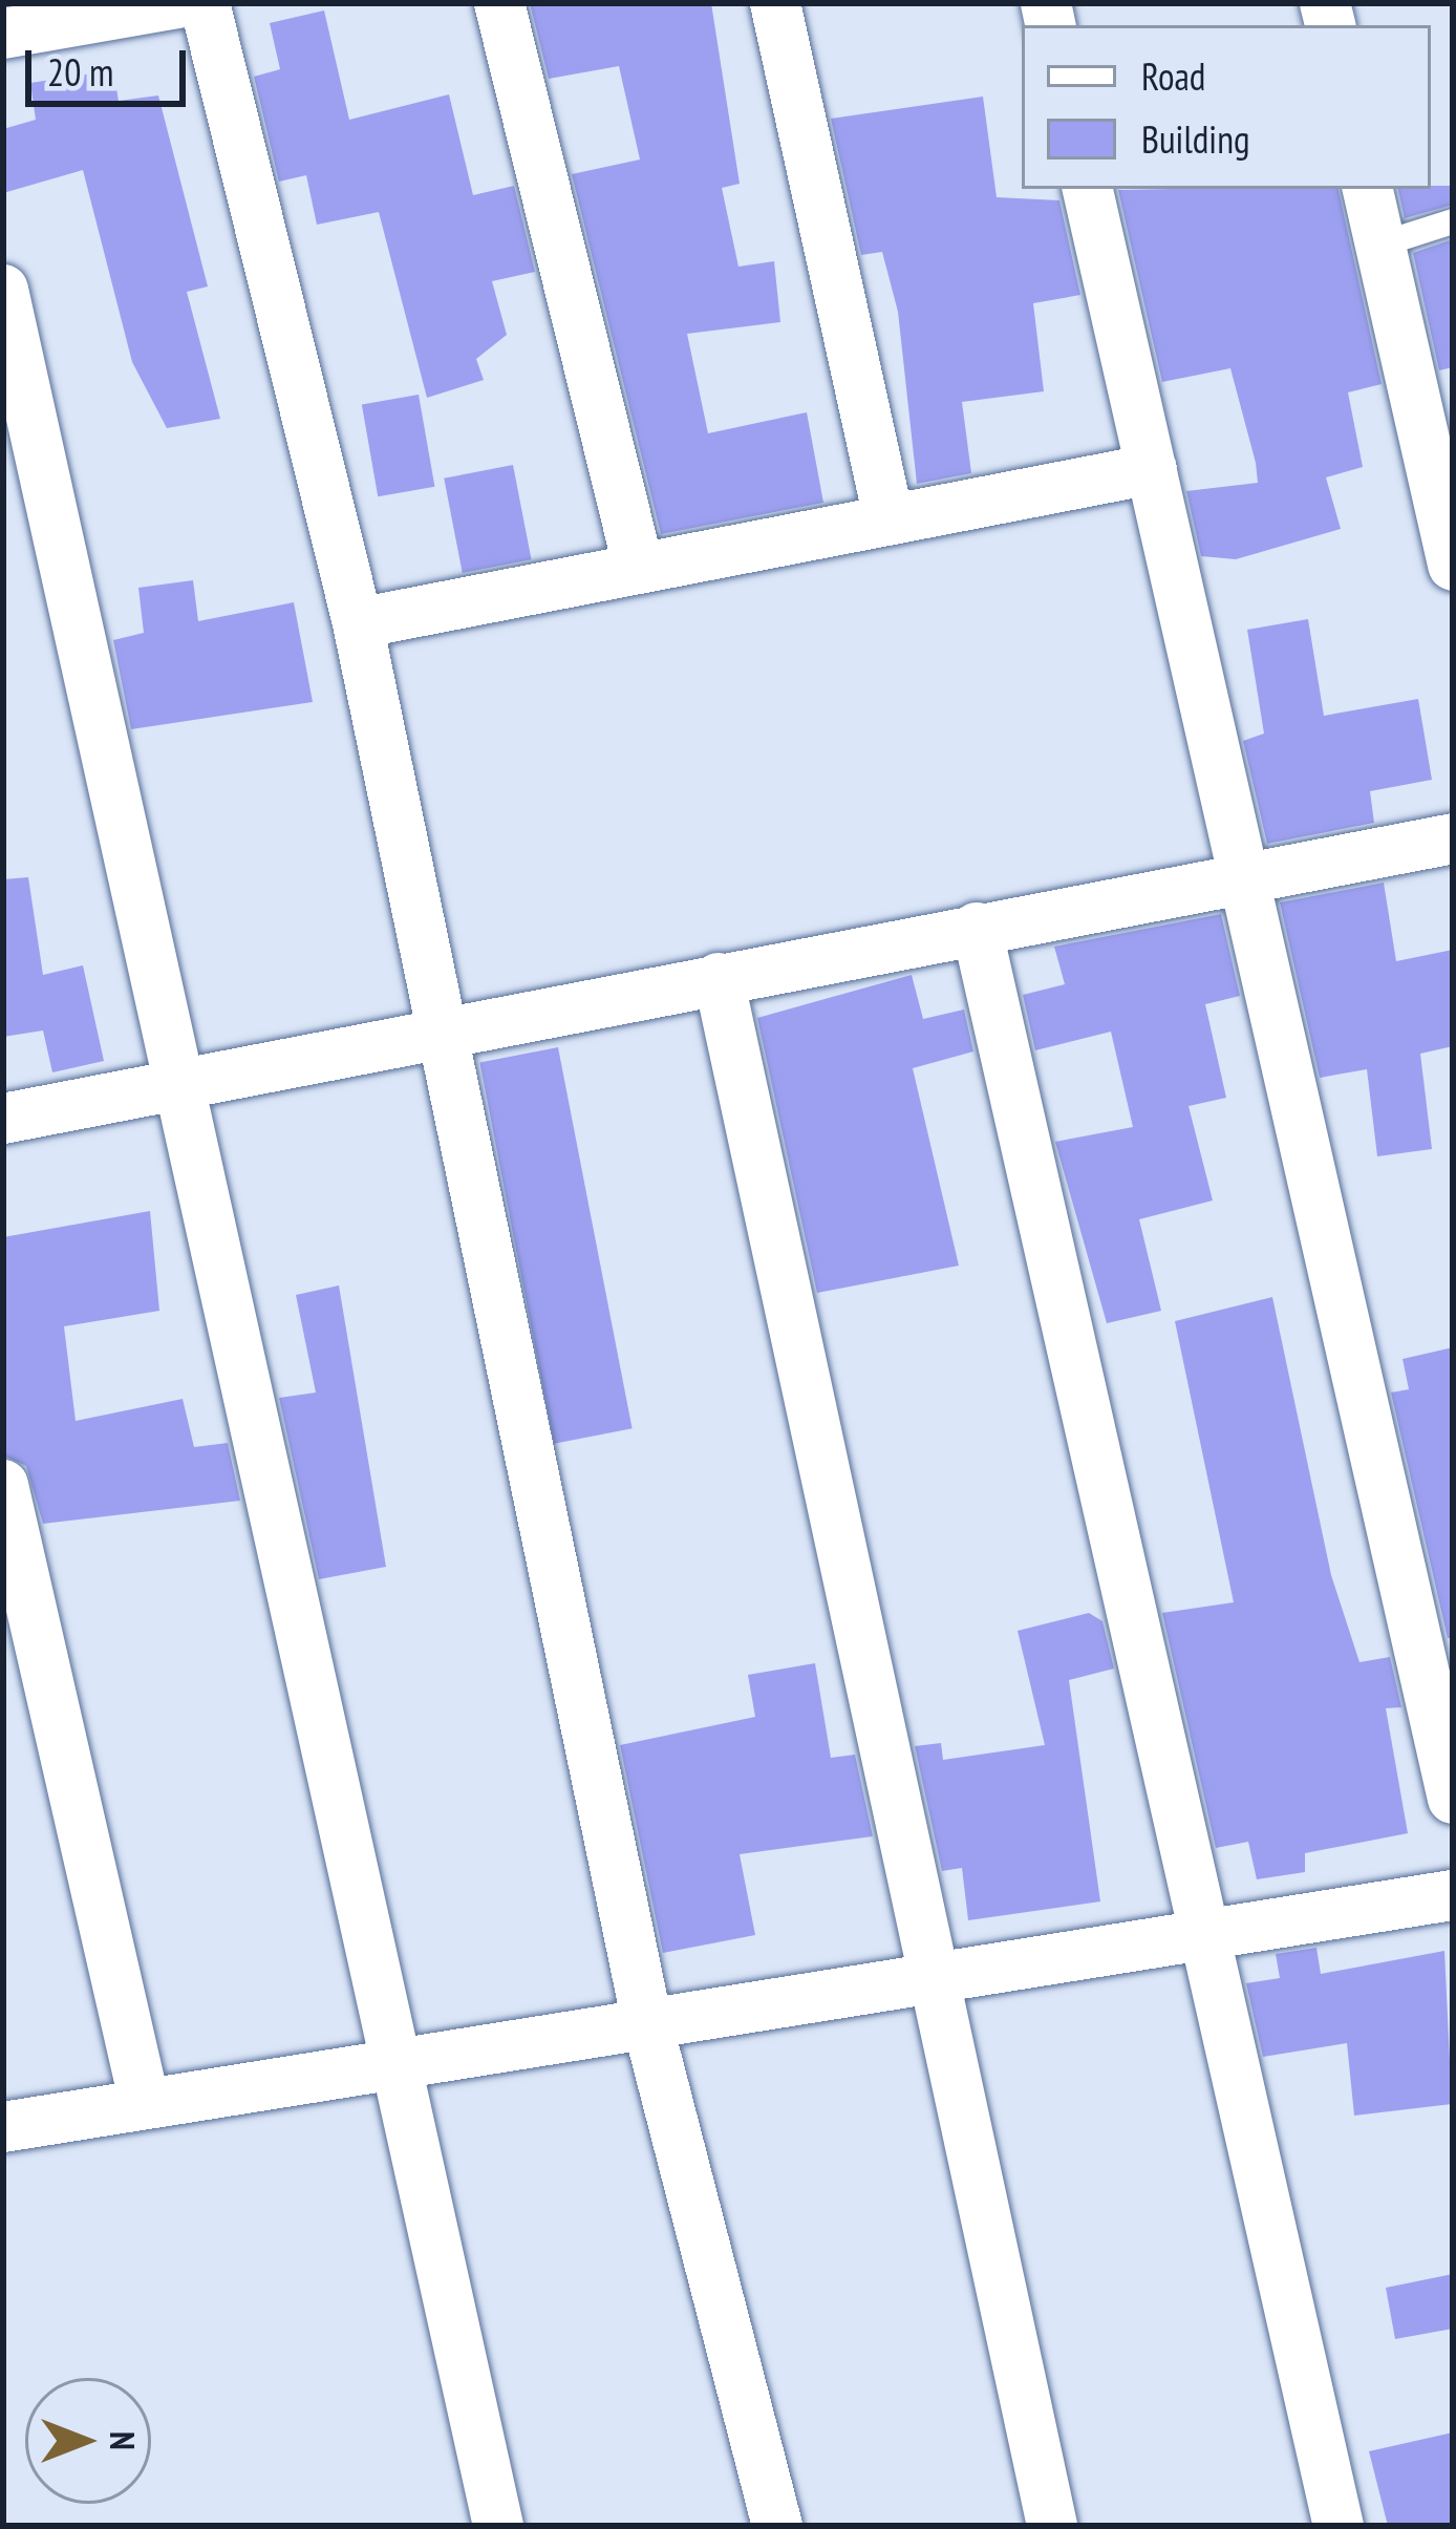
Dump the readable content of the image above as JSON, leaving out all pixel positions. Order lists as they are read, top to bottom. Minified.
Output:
{"legend":["Road","Building"],"scale_bar":"20 m","north":"right"}
